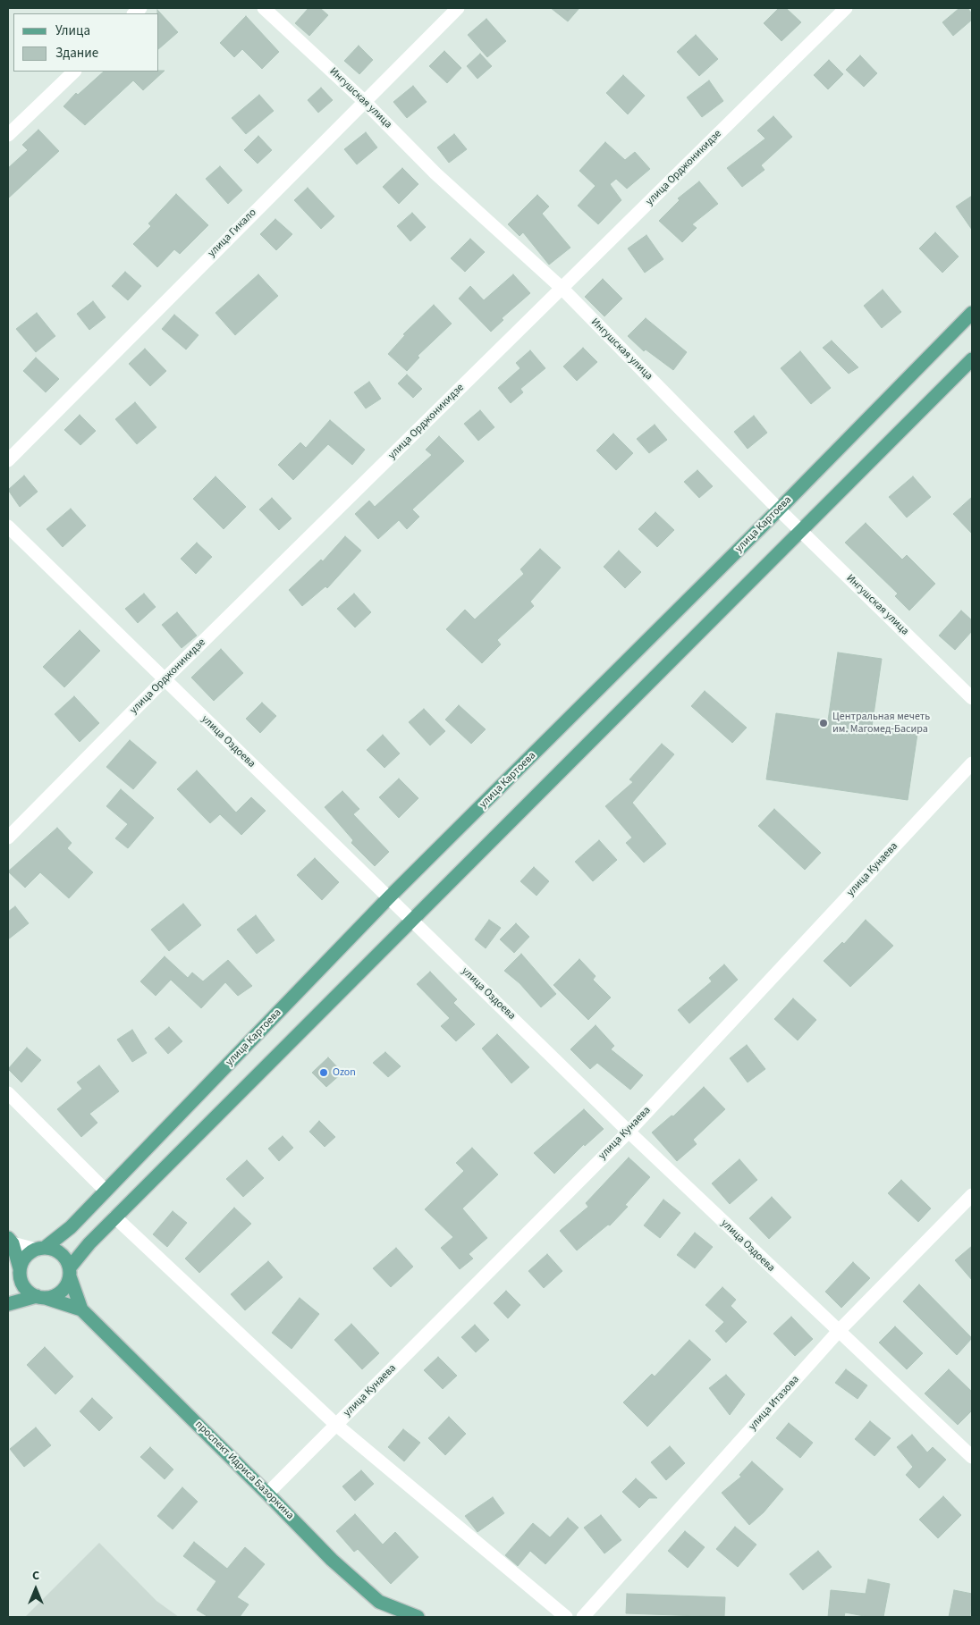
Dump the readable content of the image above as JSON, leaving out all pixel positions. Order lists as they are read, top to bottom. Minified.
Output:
{"streets":{"main road":["улица Картоева","проспект Идриса Базоркина"],"street":["Ингушская улица","улица Орджоникидзе","улица Гикало","улица Оздоева","улица Кунаева","улица Итазова"]},"crossings":[["Ингушская улица","улица Орджоникидзе"],["Ингушская улица","улица Гикало"],["Ингушская улица","улица Картоева"],["улица Орджоникидзе","улица Оздоева"],["улица Картоева","улица Оздоева"],["улица Картоева","проспект Идриса Базоркина"],["улица Оздоева","улица Кунаева"],["улица Оздоева","улица Итазова"],["улица Кунаева","проспект Идриса Базоркина"]],"places":["Центральная мечеть им. Магомед-Басира","Ozon"],"legend":["Улица","Здание"],"north":"top"}
